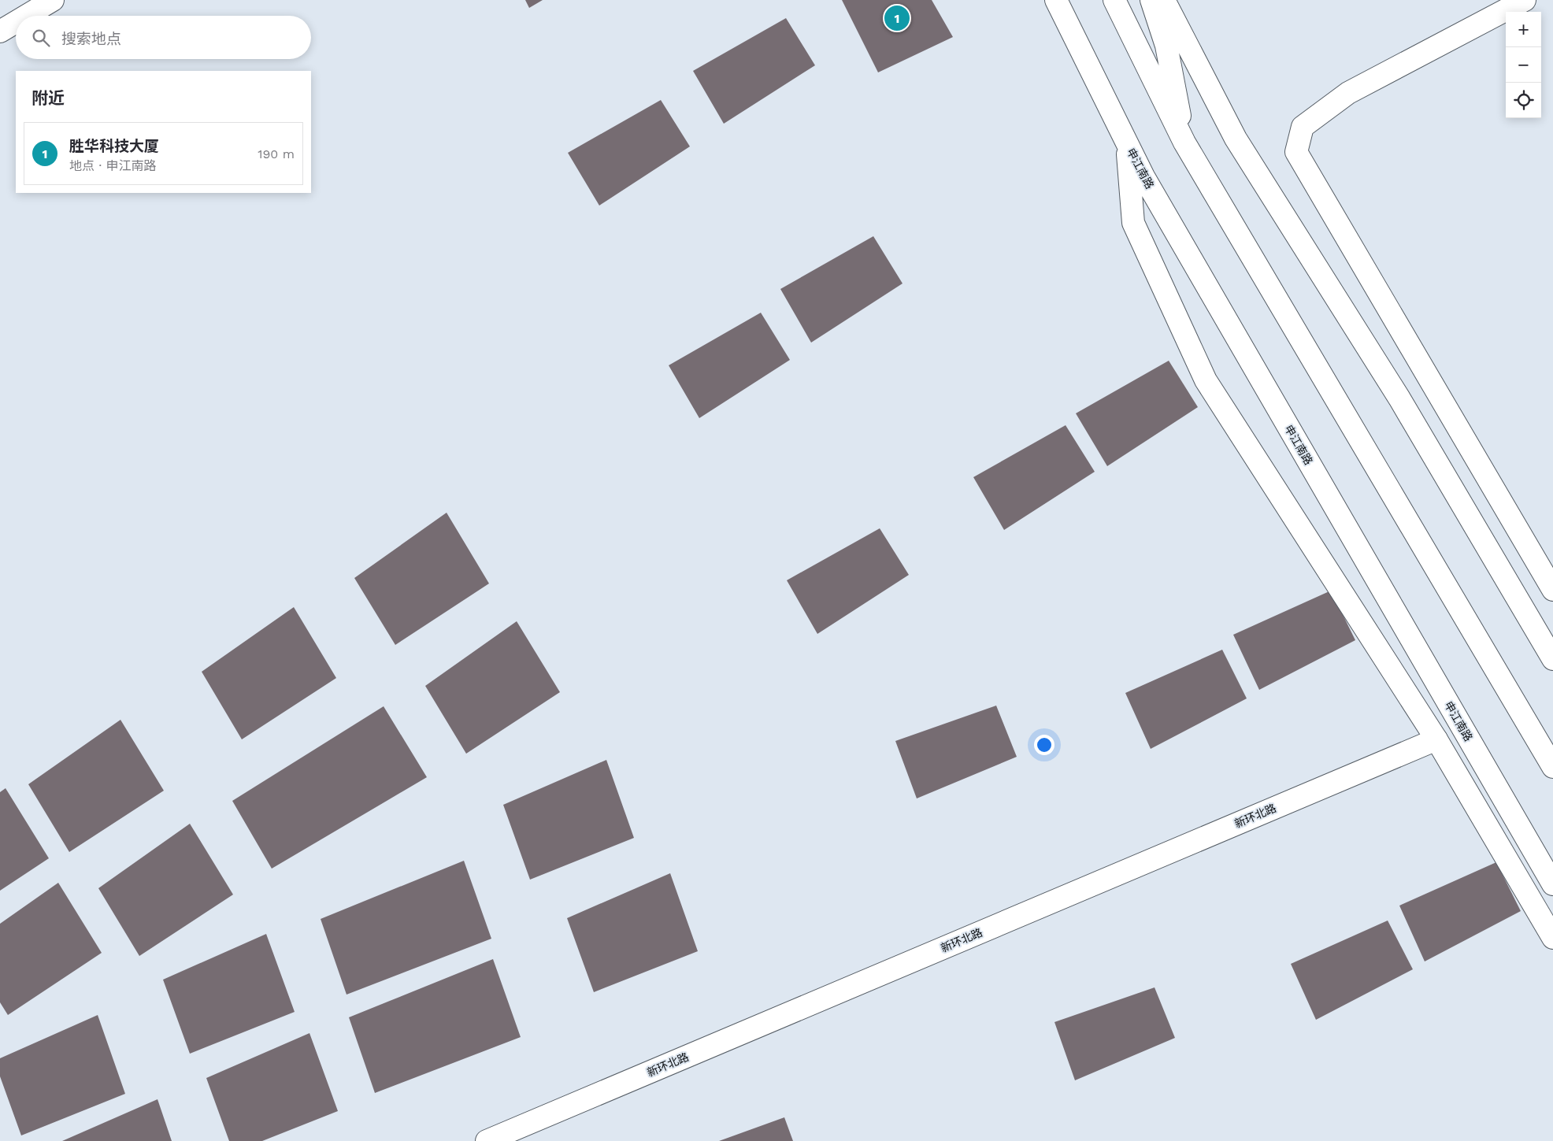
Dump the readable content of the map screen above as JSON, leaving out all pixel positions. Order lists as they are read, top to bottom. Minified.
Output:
{"streets":{"main road":["申江南路","新环北路"]},"page":{"pins":"1","map_buttons":["+","−"],"search":"搜索地点","heading":"附近","list":[{"mark":"1","name":"胜华科技大厦","note":"地点 · 申江南路","value":"190 m"}]}}
